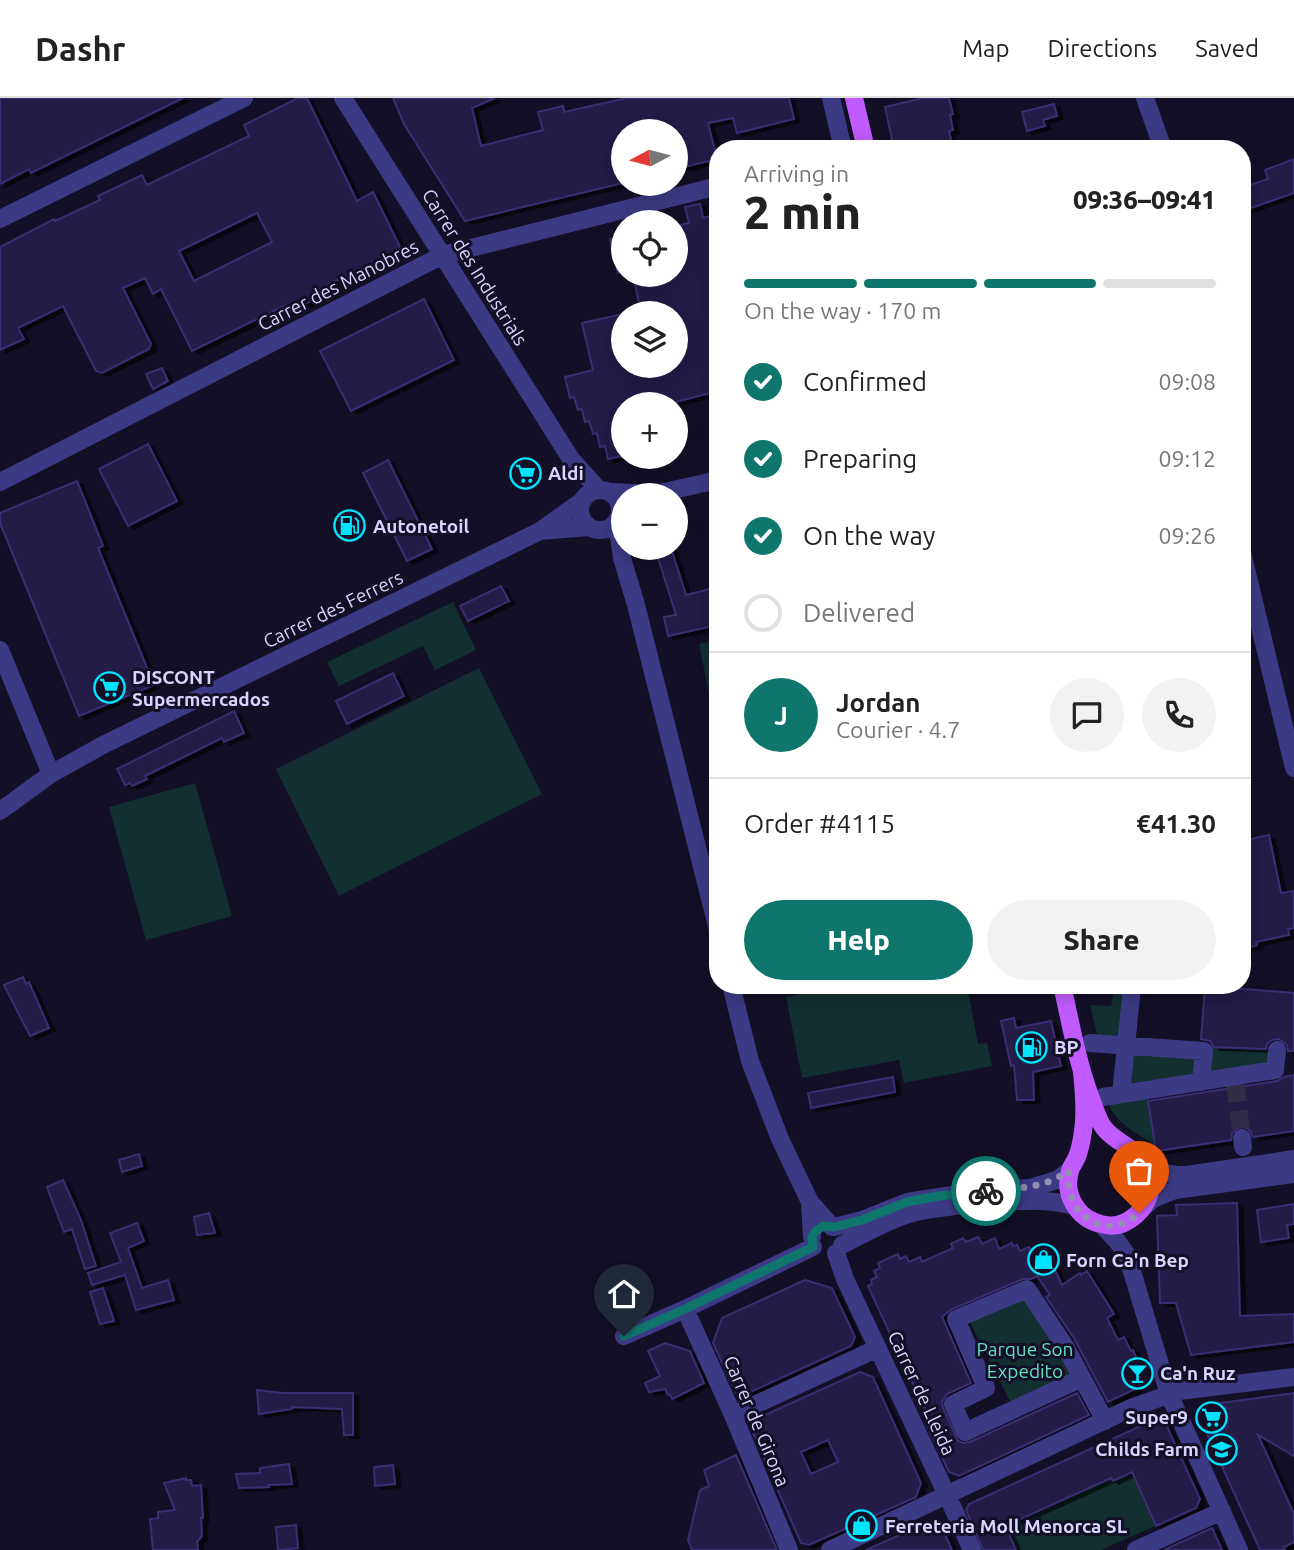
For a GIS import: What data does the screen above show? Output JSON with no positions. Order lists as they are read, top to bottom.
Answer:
{
  "streets": {
    "street": [
      "Carrer des Industrials",
      "Carrer des Manobres",
      "Carrer des Ferrers",
      "Carrer de Lleida",
      "Carrer de Girona"
    ]
  },
  "crossings": [
    ["Carrer des Industrials", "Carrer des Manobres"],
    ["Carrer des Industrials", "Carrer des Ferrers"]
  ],
  "parks": ["Parque Son Expedito"],
  "places": {
    "supermarket": ["Aldi", "DISCONT Supermercados", "Super9"],
    "fuel station": ["Autonetoil", "BP"],
    "shop": ["Forn Ca'n Bep", "Ferreteria Moll Menorca SL"],
    "bar": ["Ca'n Ruz"],
    "school or university": ["Childs Farm"]
  },
  "north": "left",
  "page": {
    "header": "Dashr",
    "nav": ["Map", "Directions", "Saved"],
    "map_buttons": ["+", "−"],
    "heading": ["2 min", "Arriving in", "09:36–09:41"],
    "panel": [
      "Jordan",
      "Courier · 4.7",
      "Order #4115",
      "€41.30"
    ],
    "bar": "On the way · 170 m",
    "list": [
      ["Confirmed", "09:08"],
      ["Preparing", "09:12"],
      ["On the way", "09:26"],
      "Delivered"
    ],
    "round": "J",
    "buttons": ["Help", "Share"]
  }
}
